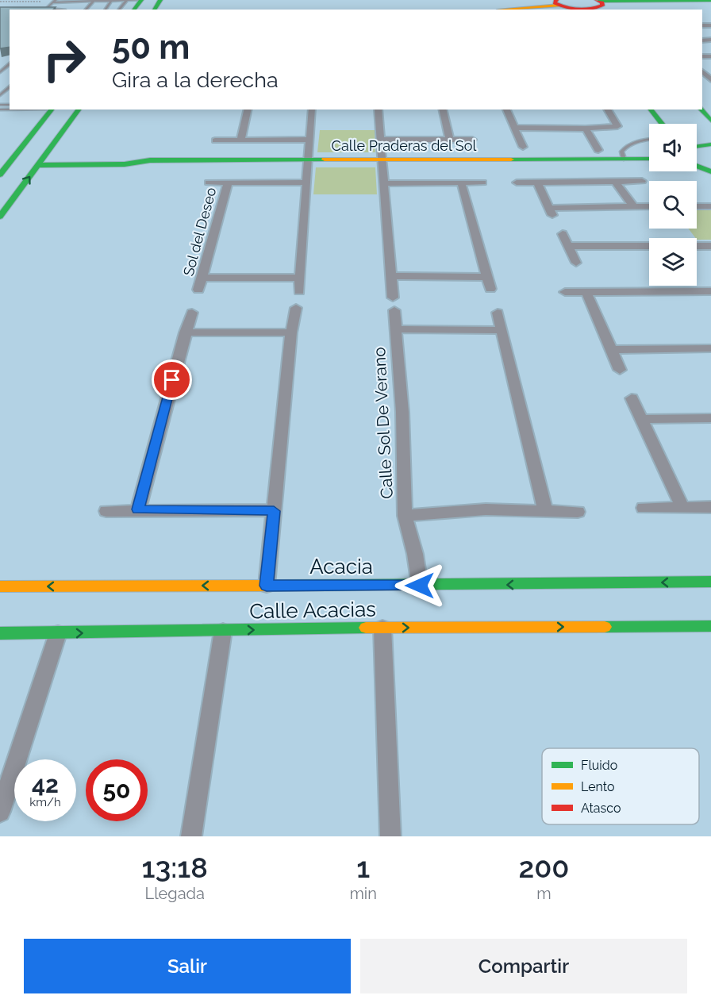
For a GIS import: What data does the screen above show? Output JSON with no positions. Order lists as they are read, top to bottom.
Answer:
{
  "streets": {
    "street": [
      "Calle Praderas del Sol",
      "Sol del Deseo",
      "Calle Sol De Verano",
      "Acacia",
      "Calle Acacias"
    ]
  },
  "crossings": [
    ["Calle Praderas del Sol", "Calle Sol De Verano"],
    ["Calle Sol De Verano", "Acacia"]
  ],
  "one_way": ["Calle Acacias"],
  "legend": ["Fluido", "Lento", "Atasco"],
  "page": {
    "turn": ["50 m", "Gira a la derecha"],
    "speed": "42 km/h",
    "limit": "50",
    "eta": [
      "13:18",
      "Llegada",
      "1",
      "min",
      "200",
      "m"
    ],
    "buttons": ["Salir", "Compartir"]
  }
}
